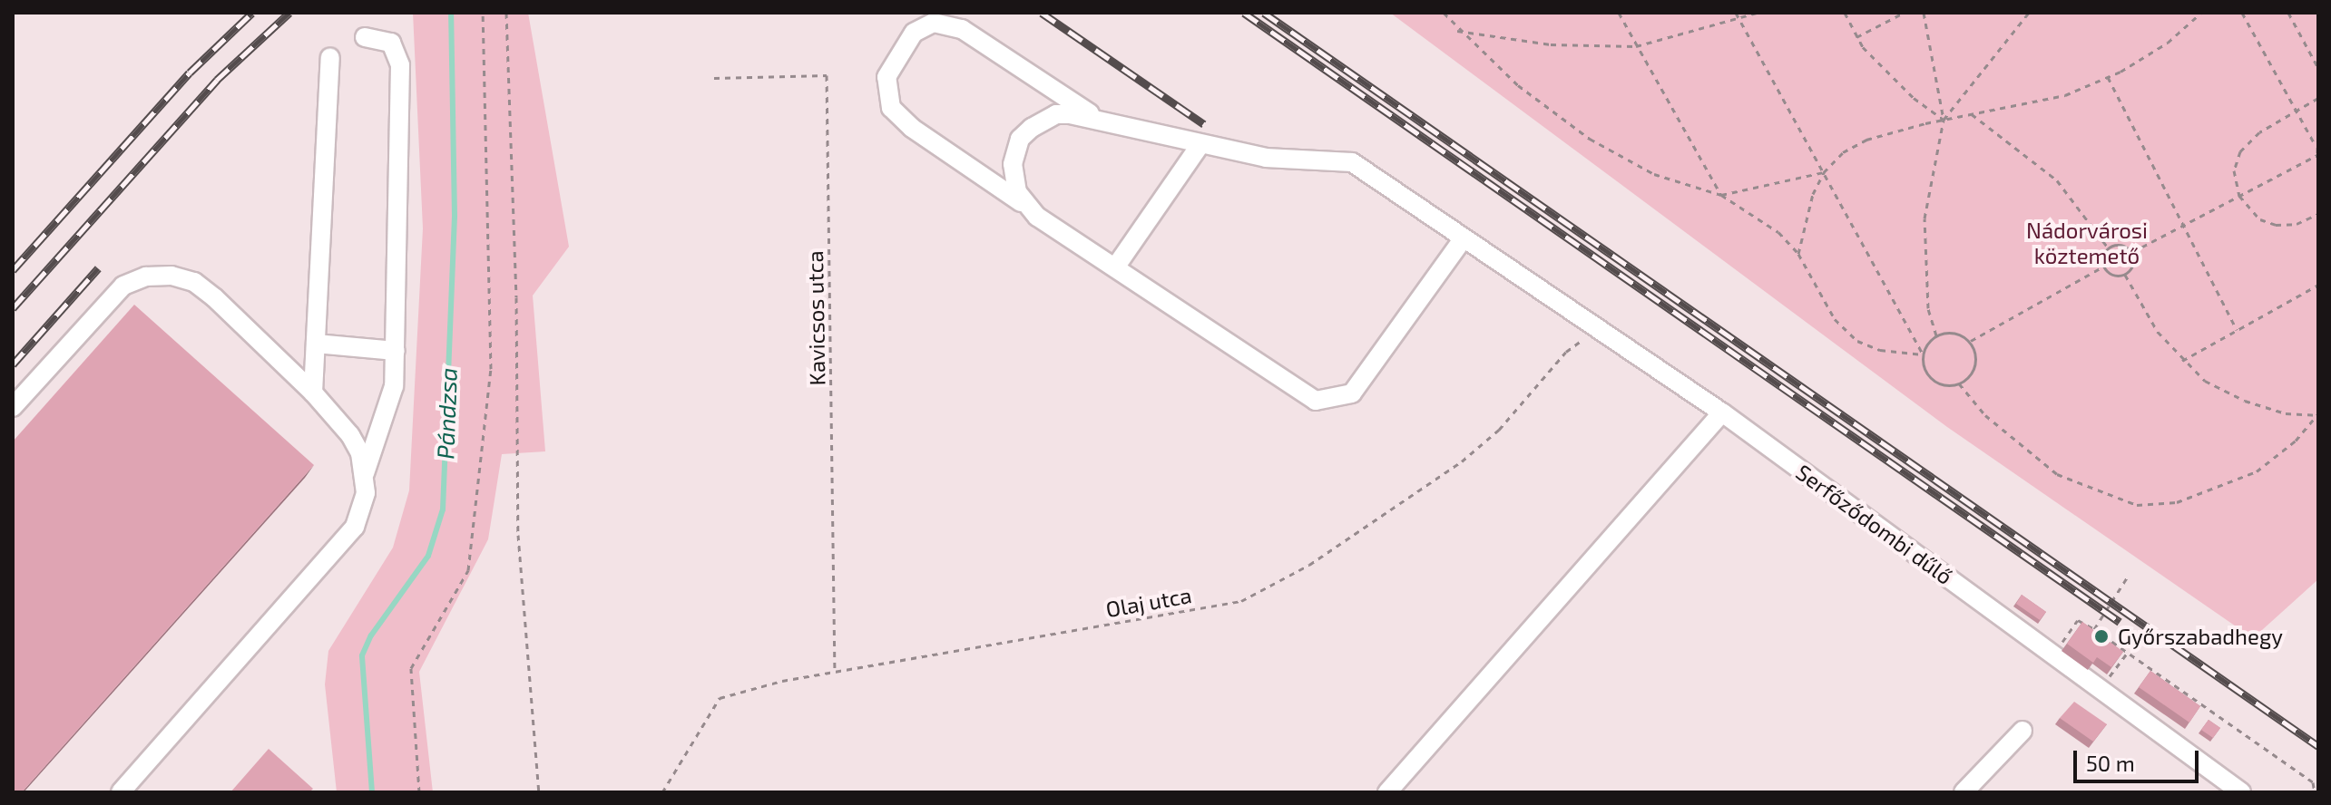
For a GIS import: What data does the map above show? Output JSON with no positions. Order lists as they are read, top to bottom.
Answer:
{
  "streets": {
    "street": ["Serfőződombi dűlő"],
    "path": ["Kavicsos utca", "Olaj utca"]
  },
  "crossings": [
    ["Kavicsos utca", "Olaj utca"],
    ["Serfőződombi dűlő", "Olaj utca"]
  ],
  "water": ["Pándzsa"],
  "parks": ["Nádorvárosi köztemető"],
  "places": ["Győrszabadhegy"],
  "scale_bar": "50 m"
}
